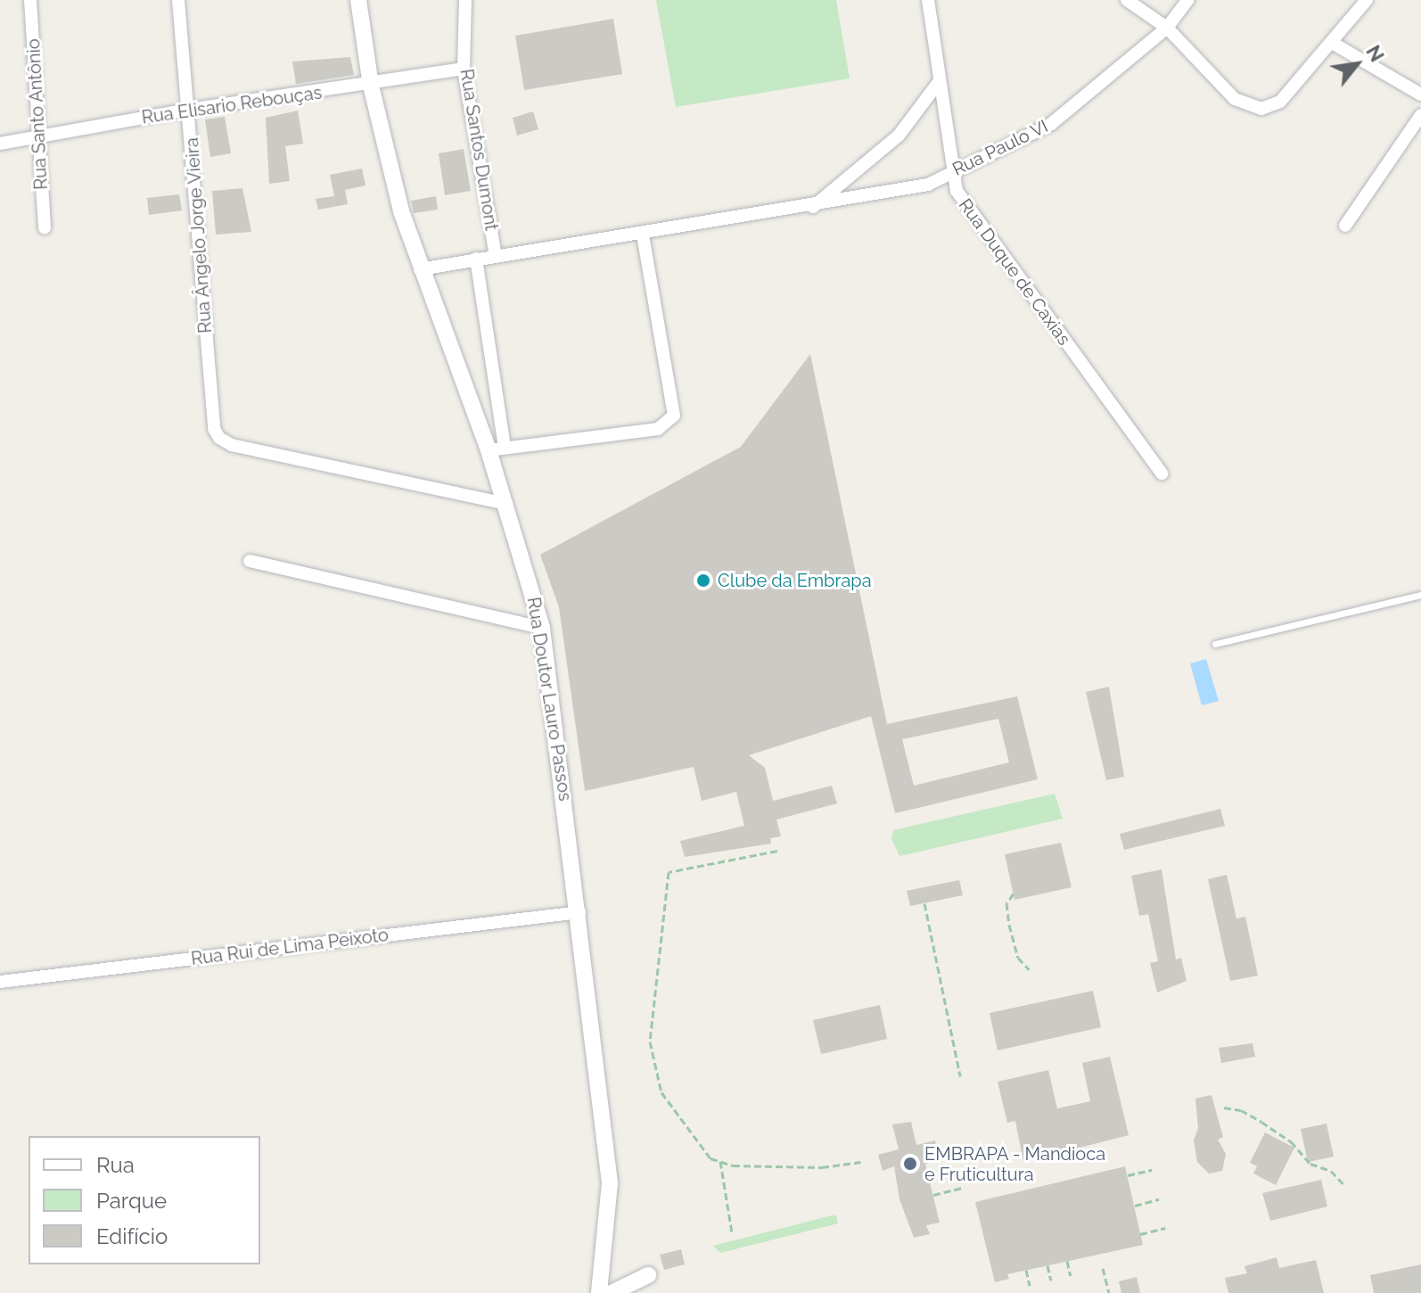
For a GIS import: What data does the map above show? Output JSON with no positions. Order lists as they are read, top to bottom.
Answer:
{
  "streets": {
    "main road": ["Rua Doutor Lauro Passos"],
    "street": [
      "Rua Elisario Rebouças",
      "Rua Santo Antônio",
      "Rua Paulo VI",
      "Rua Santos Dumont",
      "Rua Ângelo Jorge Vieira",
      "Rua Duque de Caxias",
      "Rua Rui de Lima Peixoto"
    ]
  },
  "crossings": [
    ["Rua Elisario Rebouças", "Rua Santo Antônio"],
    ["Rua Elisario Rebouças", "Rua Santos Dumont"],
    ["Rua Elisario Rebouças", "Rua Ângelo Jorge Vieira"],
    ["Rua Elisario Rebouças", "Rua Doutor Lauro Passos"],
    ["Rua Paulo VI", "Rua Santos Dumont"],
    ["Rua Paulo VI", "Rua Duque de Caxias"],
    ["Rua Paulo VI", "Rua Doutor Lauro Passos"],
    ["Rua Ângelo Jorge Vieira", "Rua Doutor Lauro Passos"],
    ["Rua Doutor Lauro Passos", "Rua Rui de Lima Peixoto"]
  ],
  "places": ["Clube da Embrapa", "EMBRAPA - Mandioca e Fruticultura"],
  "legend": ["Rua", "Parque", "Edifício"],
  "north": "top right"
}
